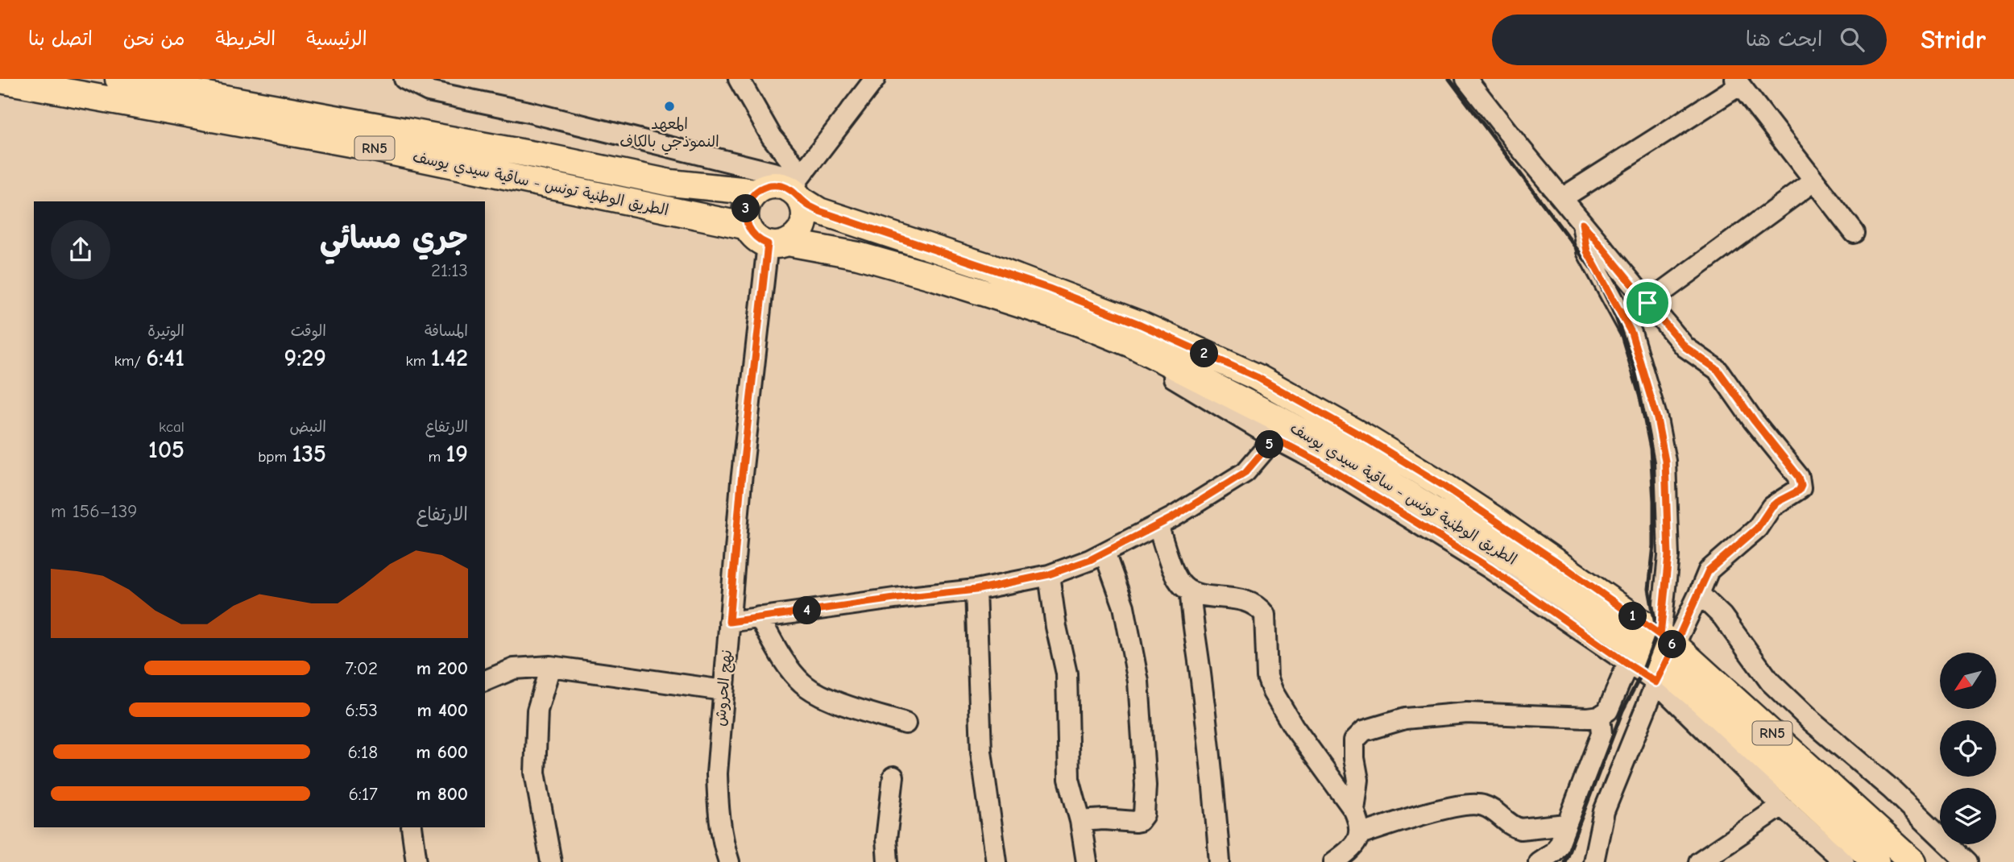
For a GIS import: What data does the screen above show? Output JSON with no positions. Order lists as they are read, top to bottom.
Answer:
{
  "streets": {
    "main road": ["RN5", "الطريق الوطنية تونس - ساقية سيدي يوسف"],
    "street": ["نهج الحروش"]
  },
  "crossings": [
    ["RN5", "الطريق الوطنية تونس - ساقية سيدي يوسف"],
    ["RN5", "نهج الحروش"],
    ["الطريق الوطنية تونس - ساقية سيدي يوسف", "نهج الحروش"]
  ],
  "places": ["المعهد النموذجي بالكاف"],
  "north": "bottom left",
  "page": {
    "header": "Stridr",
    "search": "ابحث هنا",
    "nav": [
      "الرئيسية",
      "الخريطة",
      "من نحن",
      "اتصل بنا"
    ],
    "pins": [
      "3",
      "2",
      "5",
      "4",
      "1",
      "6"
    ],
    "heading": ["جري مسائي", "21:13"],
    "stats": [
      ["المسافة", "1.42 km"],
      ["الوقت", "9:29"],
      ["الوتيرة", "6:41 /km"],
      ["الارتفاع", "19 m"],
      ["النبض", "135 bpm"],
      ["kcal", "105"]
    ],
    "chart": ["الارتفاع", "139–156 m"],
    "list": [
      {
        "name": "200 m",
        "note": "7:02"
      },
      {
        "name": "400 m",
        "note": "6:53"
      },
      {
        "name": "600 m",
        "note": "6:18"
      },
      {
        "name": "800 m",
        "note": "6:17"
      }
    ]
  }
}
